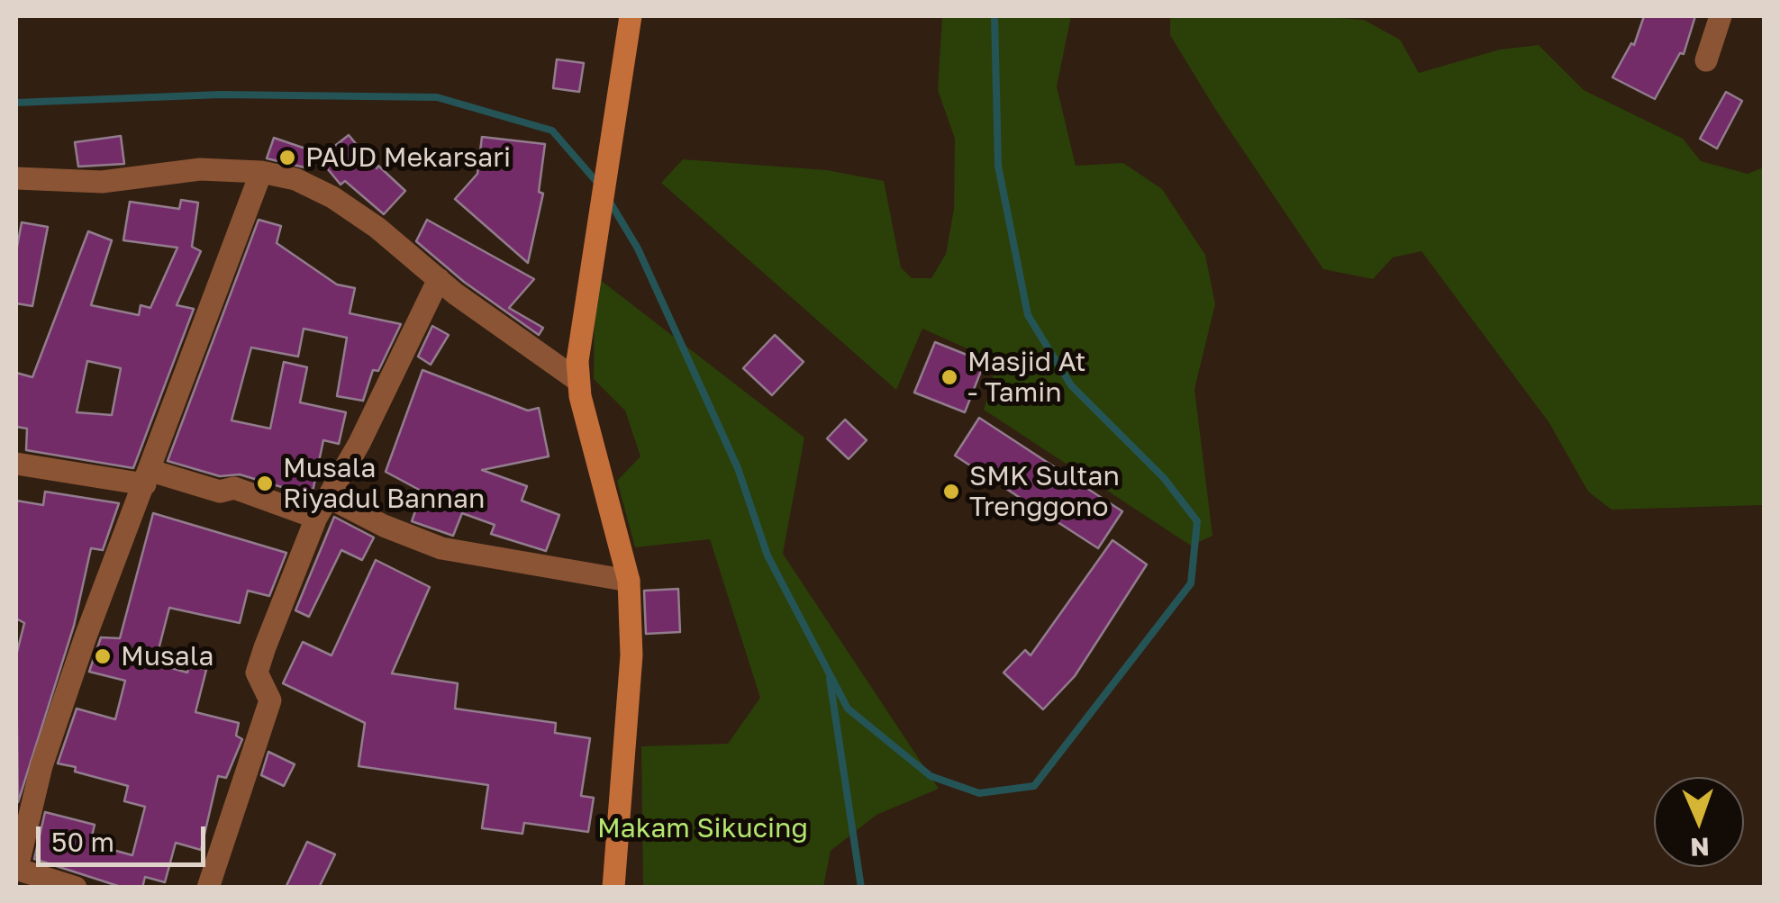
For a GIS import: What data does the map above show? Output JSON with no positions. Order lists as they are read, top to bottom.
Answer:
{
  "parks": ["Makam Sikucing"],
  "places": [
    "PAUD Mekarsari",
    "Masjid At - Tamin",
    "Musala Riyadul Bannan",
    "SMK Sultan Trenggono",
    "Musala"
  ],
  "scale_bar": "50 m",
  "north": "bottom"
}
